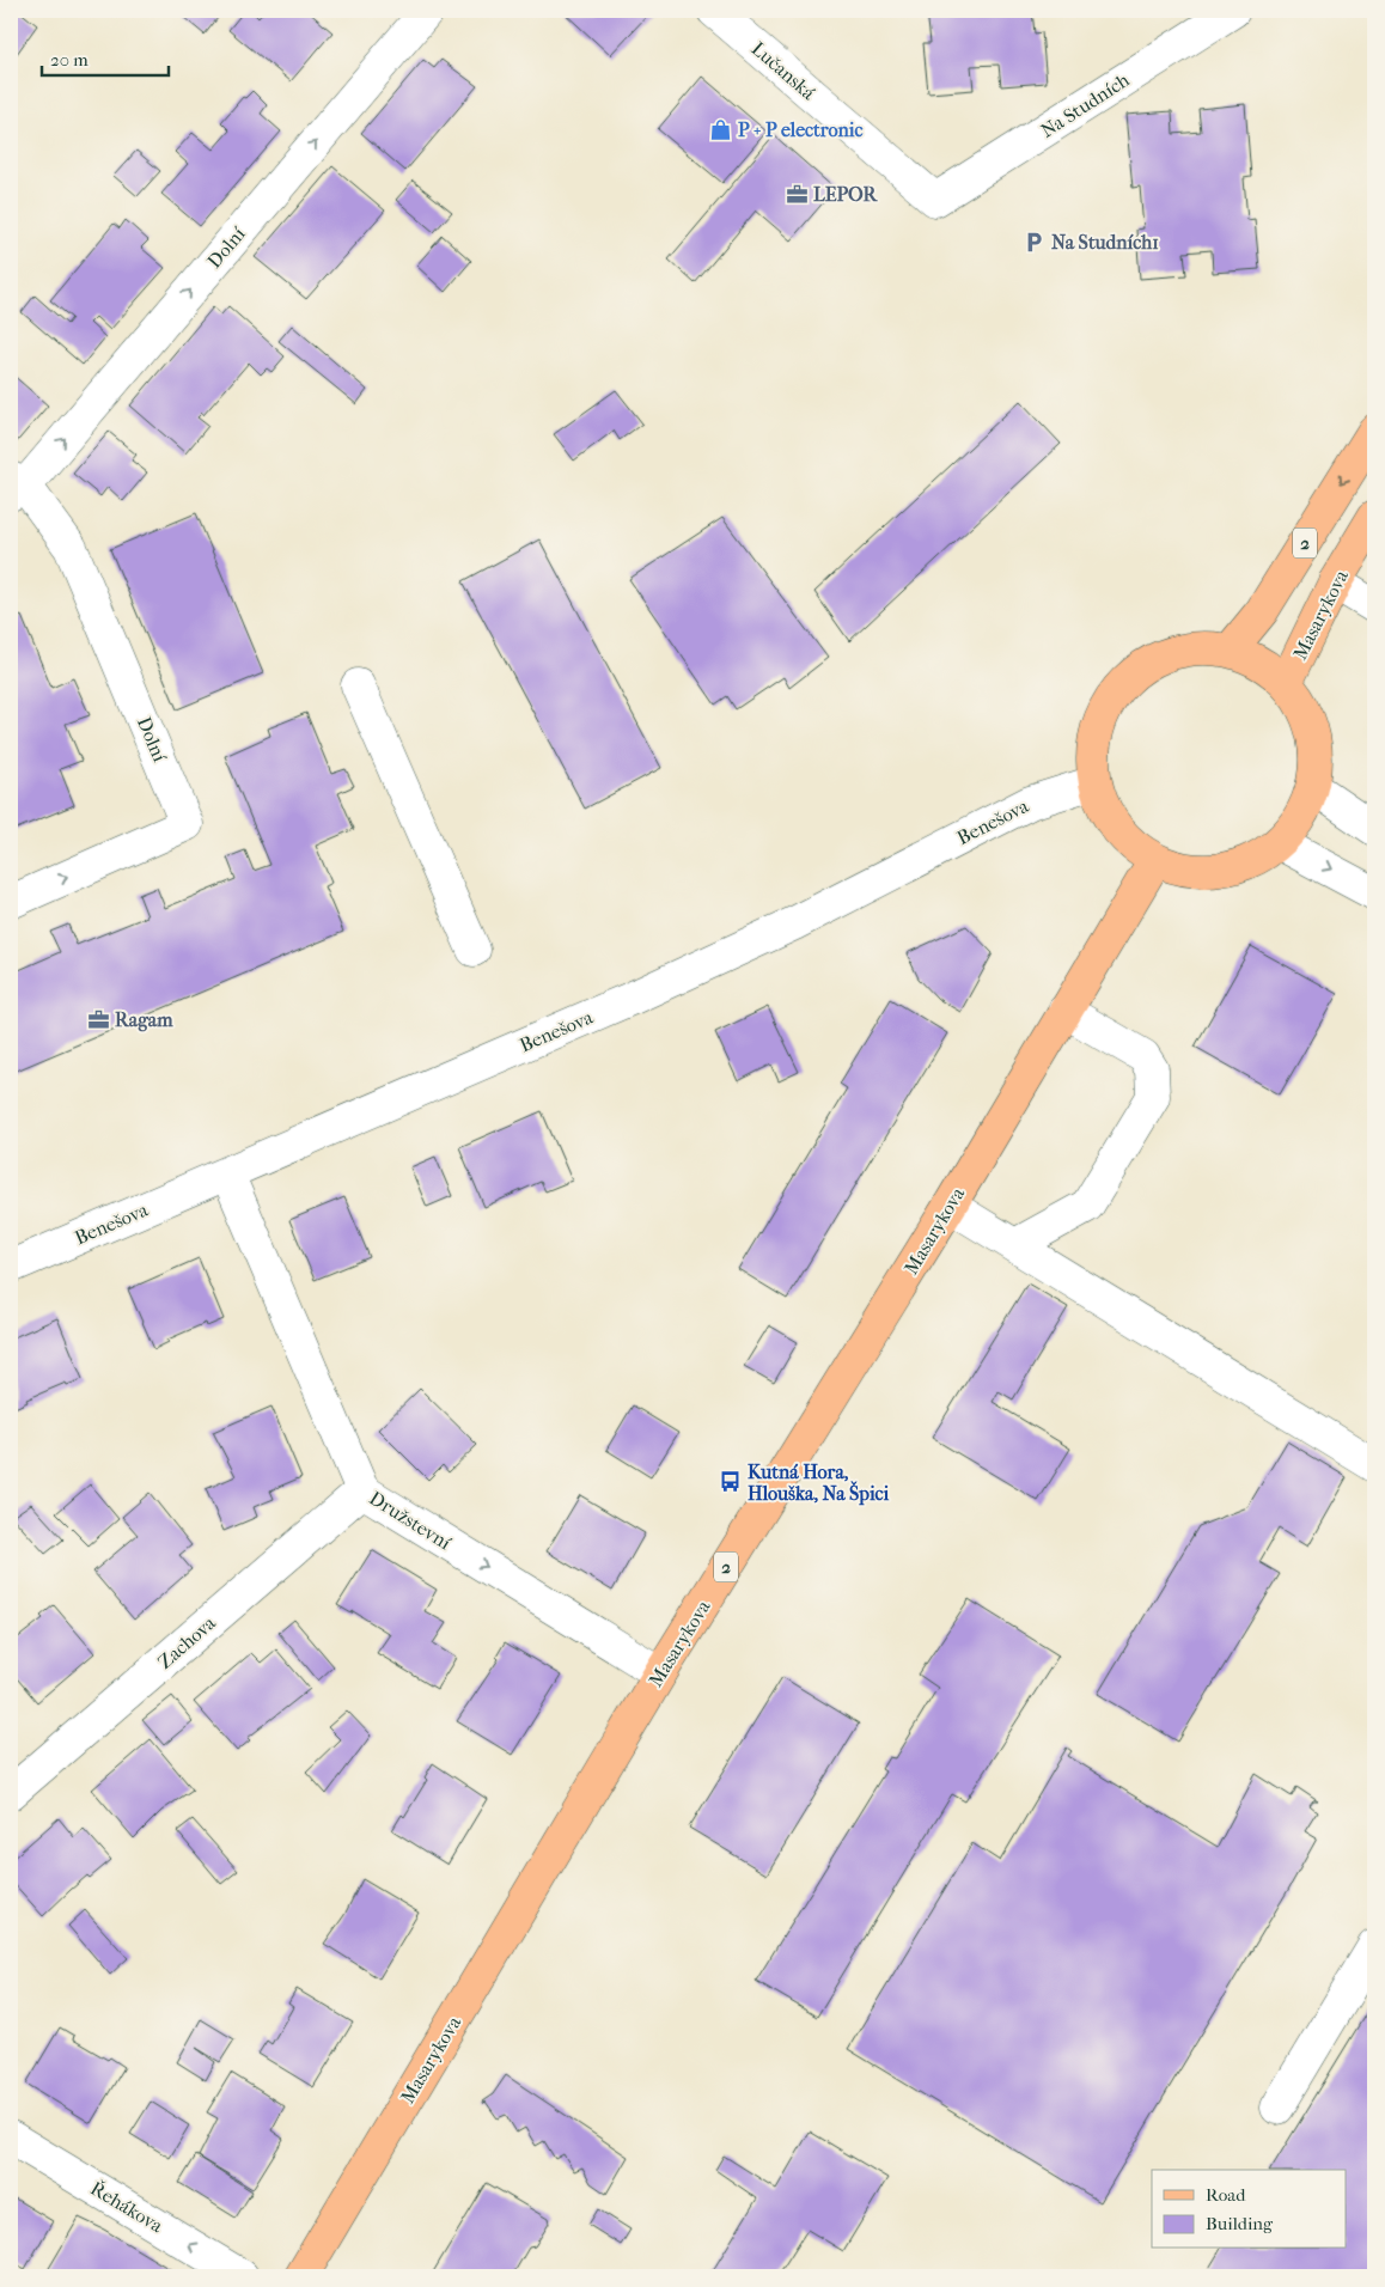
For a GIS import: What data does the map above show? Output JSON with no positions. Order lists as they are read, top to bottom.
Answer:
{
  "streets": {
    "main road": ["2", "Masarykova"],
    "street": [
      "Lučanská",
      "Na Studních",
      "Dolní",
      "Benešova",
      "Družstevní",
      "Zachova",
      "Řehákova"
    ]
  },
  "crossings": [
    ["Lučanská", "Na Studních"],
    ["Masarykova", "Družstevní"],
    ["Benešova", "Družstevní"],
    ["Družstevní", "Zachova"]
  ],
  "one_way": ["Dolní", "Družstevní", "Řehákova"],
  "places": {
    "shop": ["P + P electronic"],
    "office": ["LEPOR", "Ragam"],
    "parking": ["Na Studních1"],
    "bus stop": ["Kutná Hora, Hlouška, Na Špici"]
  },
  "legend": ["Road", "Building"],
  "scale_bar": "20 m"
}
